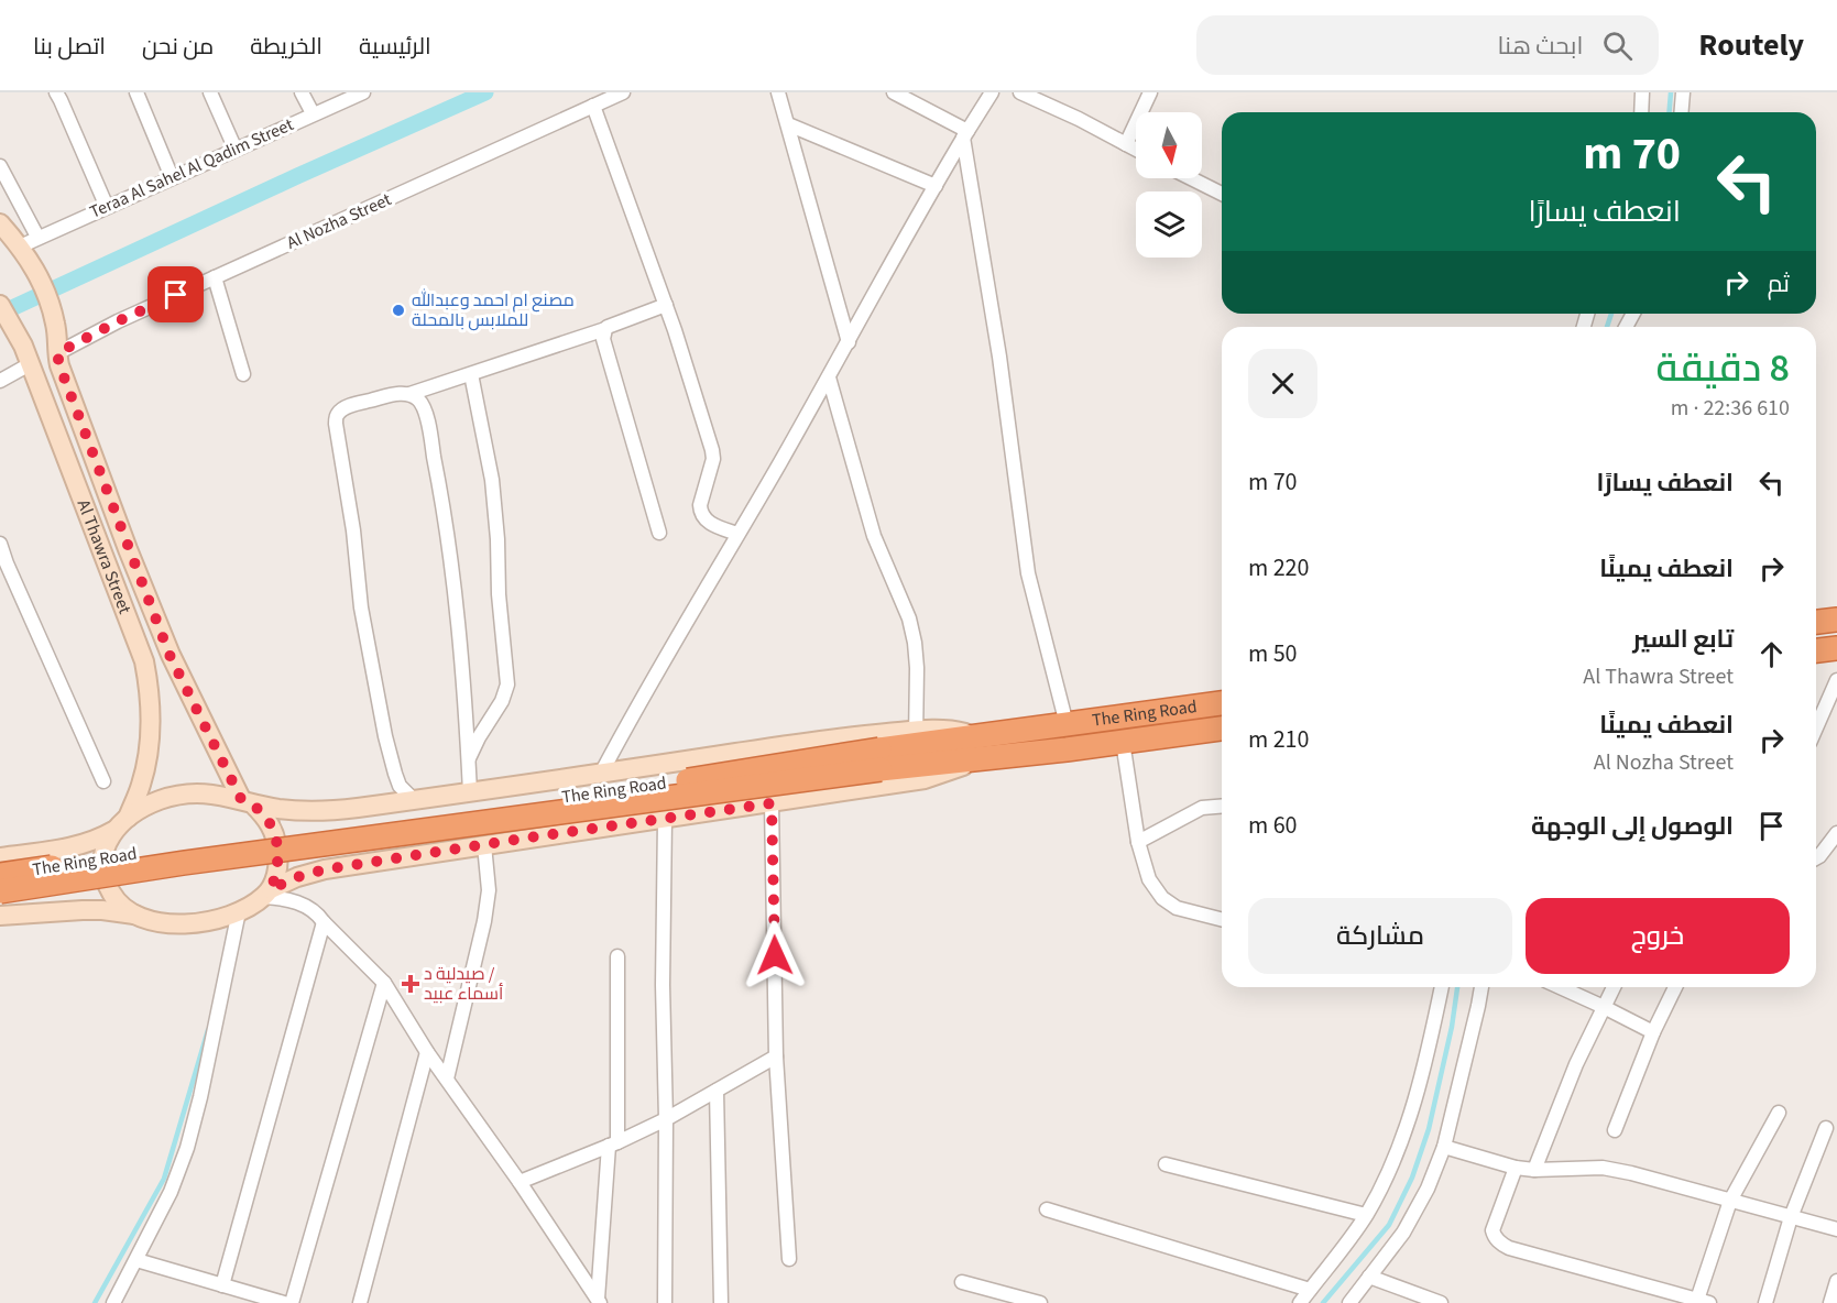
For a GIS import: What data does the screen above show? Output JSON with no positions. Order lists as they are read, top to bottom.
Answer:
{
  "streets": {
    "highway": ["The Ring Road"],
    "street": ["Teraa Al Sahel Al Qadim Street", "Al Nozha Street", "Al Thawra Street"]
  },
  "crossings": [
    ["Teraa Al Sahel Al Qadim Street", "Al Thawra Street"],
    ["Al Nozha Street", "Al Thawra Street"]
  ],
  "places": {
    "other": ["مصنع ام احمد وعبدالله للملابس بالمحلة"],
    "health": ["صيدلية د / أسماء عبيد"]
  },
  "north": "bottom",
  "page": {
    "header": "Routely",
    "search": "ابحث هنا",
    "nav": [
      "الرئيسية",
      "الخريطة",
      "من نحن",
      "اتصل بنا"
    ],
    "turn": ["70 m", "انعطف يسارًا"],
    "then": "ثم",
    "heading": ["8 دقيقة", "610 m · 22:36"],
    "list": [
      {
        "name": "انعطف يسارًا",
        "value": "70 m"
      },
      {
        "name": "انعطف يمينًا",
        "value": "220 m"
      },
      {
        "name": "تابع السير",
        "note": "Al Thawra Street",
        "value": "50 m"
      },
      {
        "name": "انعطف يمينًا",
        "note": "Al Nozha Street",
        "value": "210 m"
      },
      {
        "name": "الوصول إلى الوجهة",
        "value": "60 m"
      }
    ],
    "buttons": ["خروج", "مشاركة"]
  }
}
